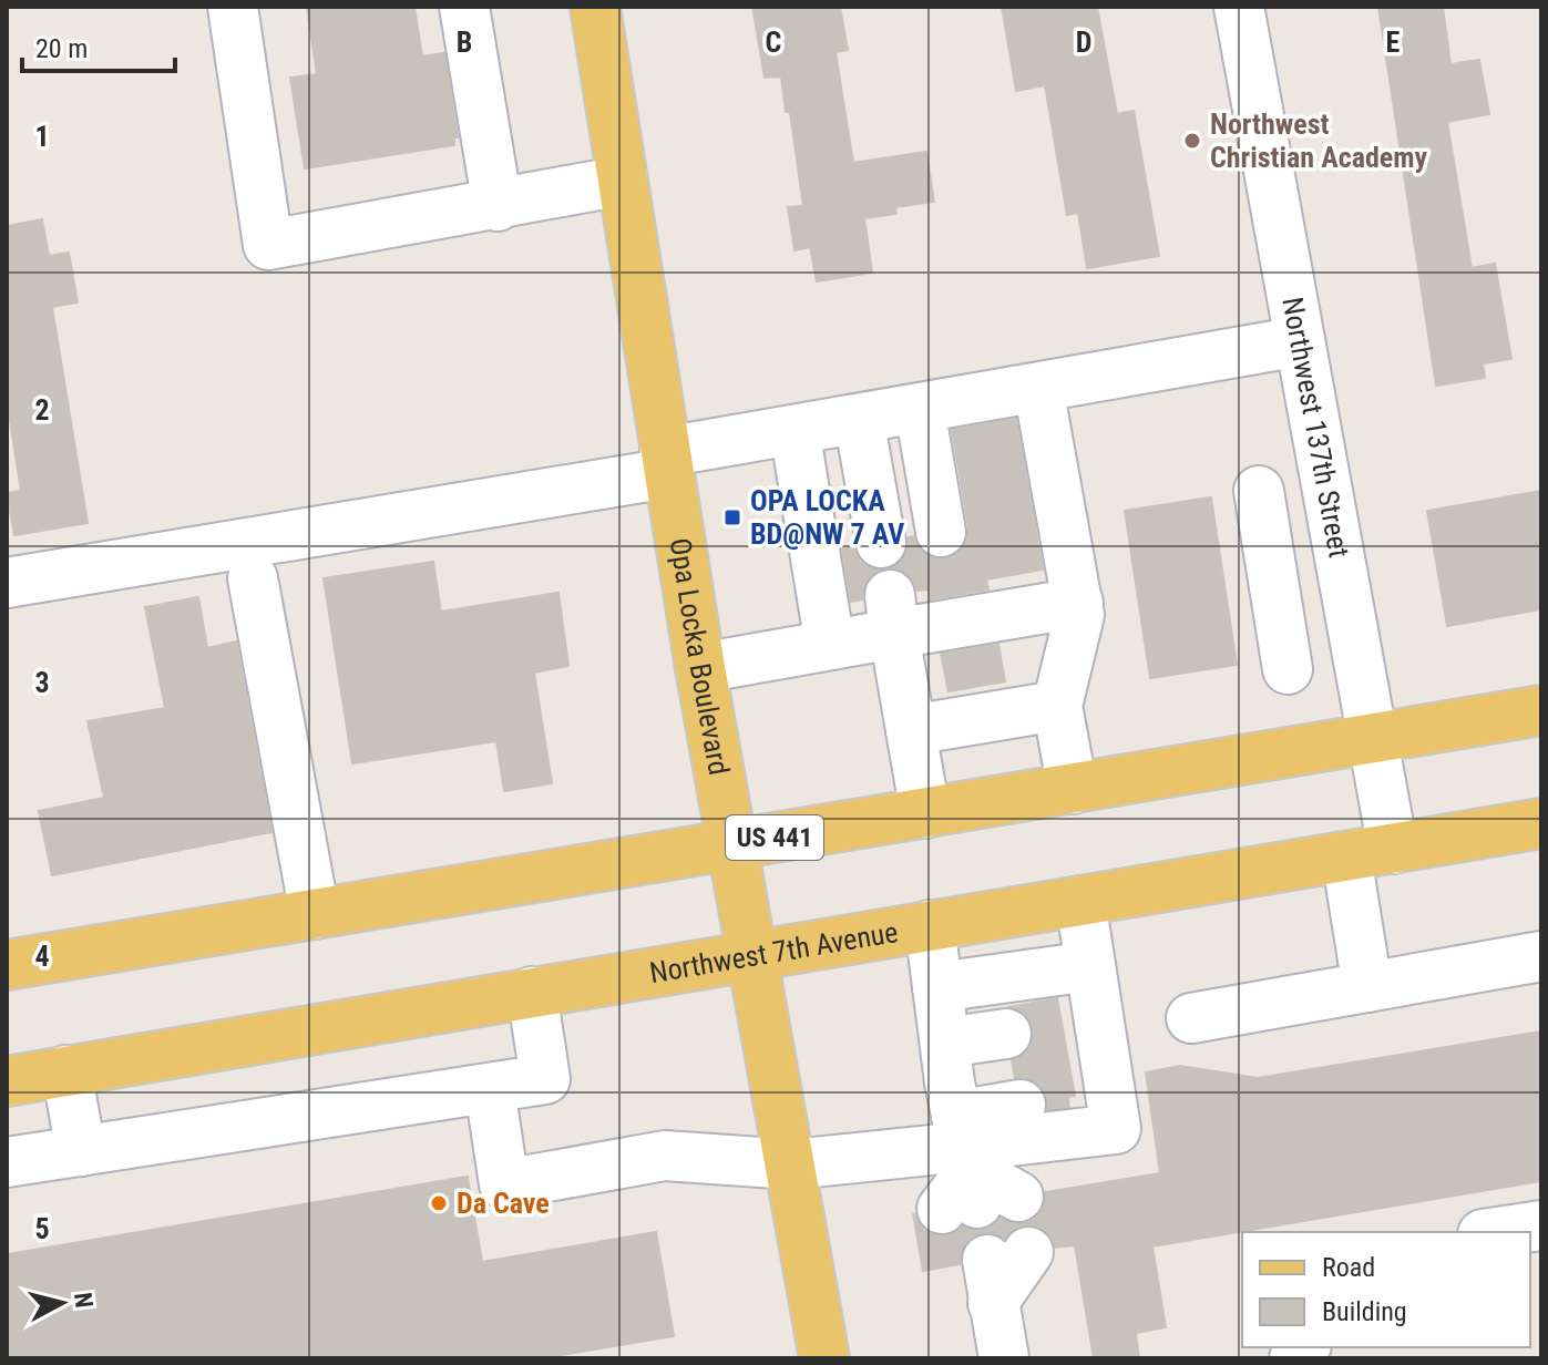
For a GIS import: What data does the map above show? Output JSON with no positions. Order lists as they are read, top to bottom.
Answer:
{
  "streets": {
    "main road": ["Opa Locka Boulevard", "US 441", "Northwest 7th Avenue"],
    "street": ["Northwest 137th Street"]
  },
  "crossings": [
    ["Northwest 137th Street", "US 441"],
    ["Northwest 137th Street", "Northwest 7th Avenue"],
    ["Opa Locka Boulevard", "US 441"],
    ["Opa Locka Boulevard", "Northwest 7th Avenue"]
  ],
  "places": {
    "other": ["Northwest Christian Academy", "Da Cave"],
    "transit": ["OPA LOCKA BD@NW 7 AV"]
  },
  "legend": ["Road", "Building"],
  "scale_bar": "20 m",
  "north": "right",
  "grid": {
    "columns": [
      "B",
      "C",
      "D",
      "E"
    ],
    "rows": [
      "1",
      "2",
      "3",
      "4",
      "5"
    ]
  }
}
